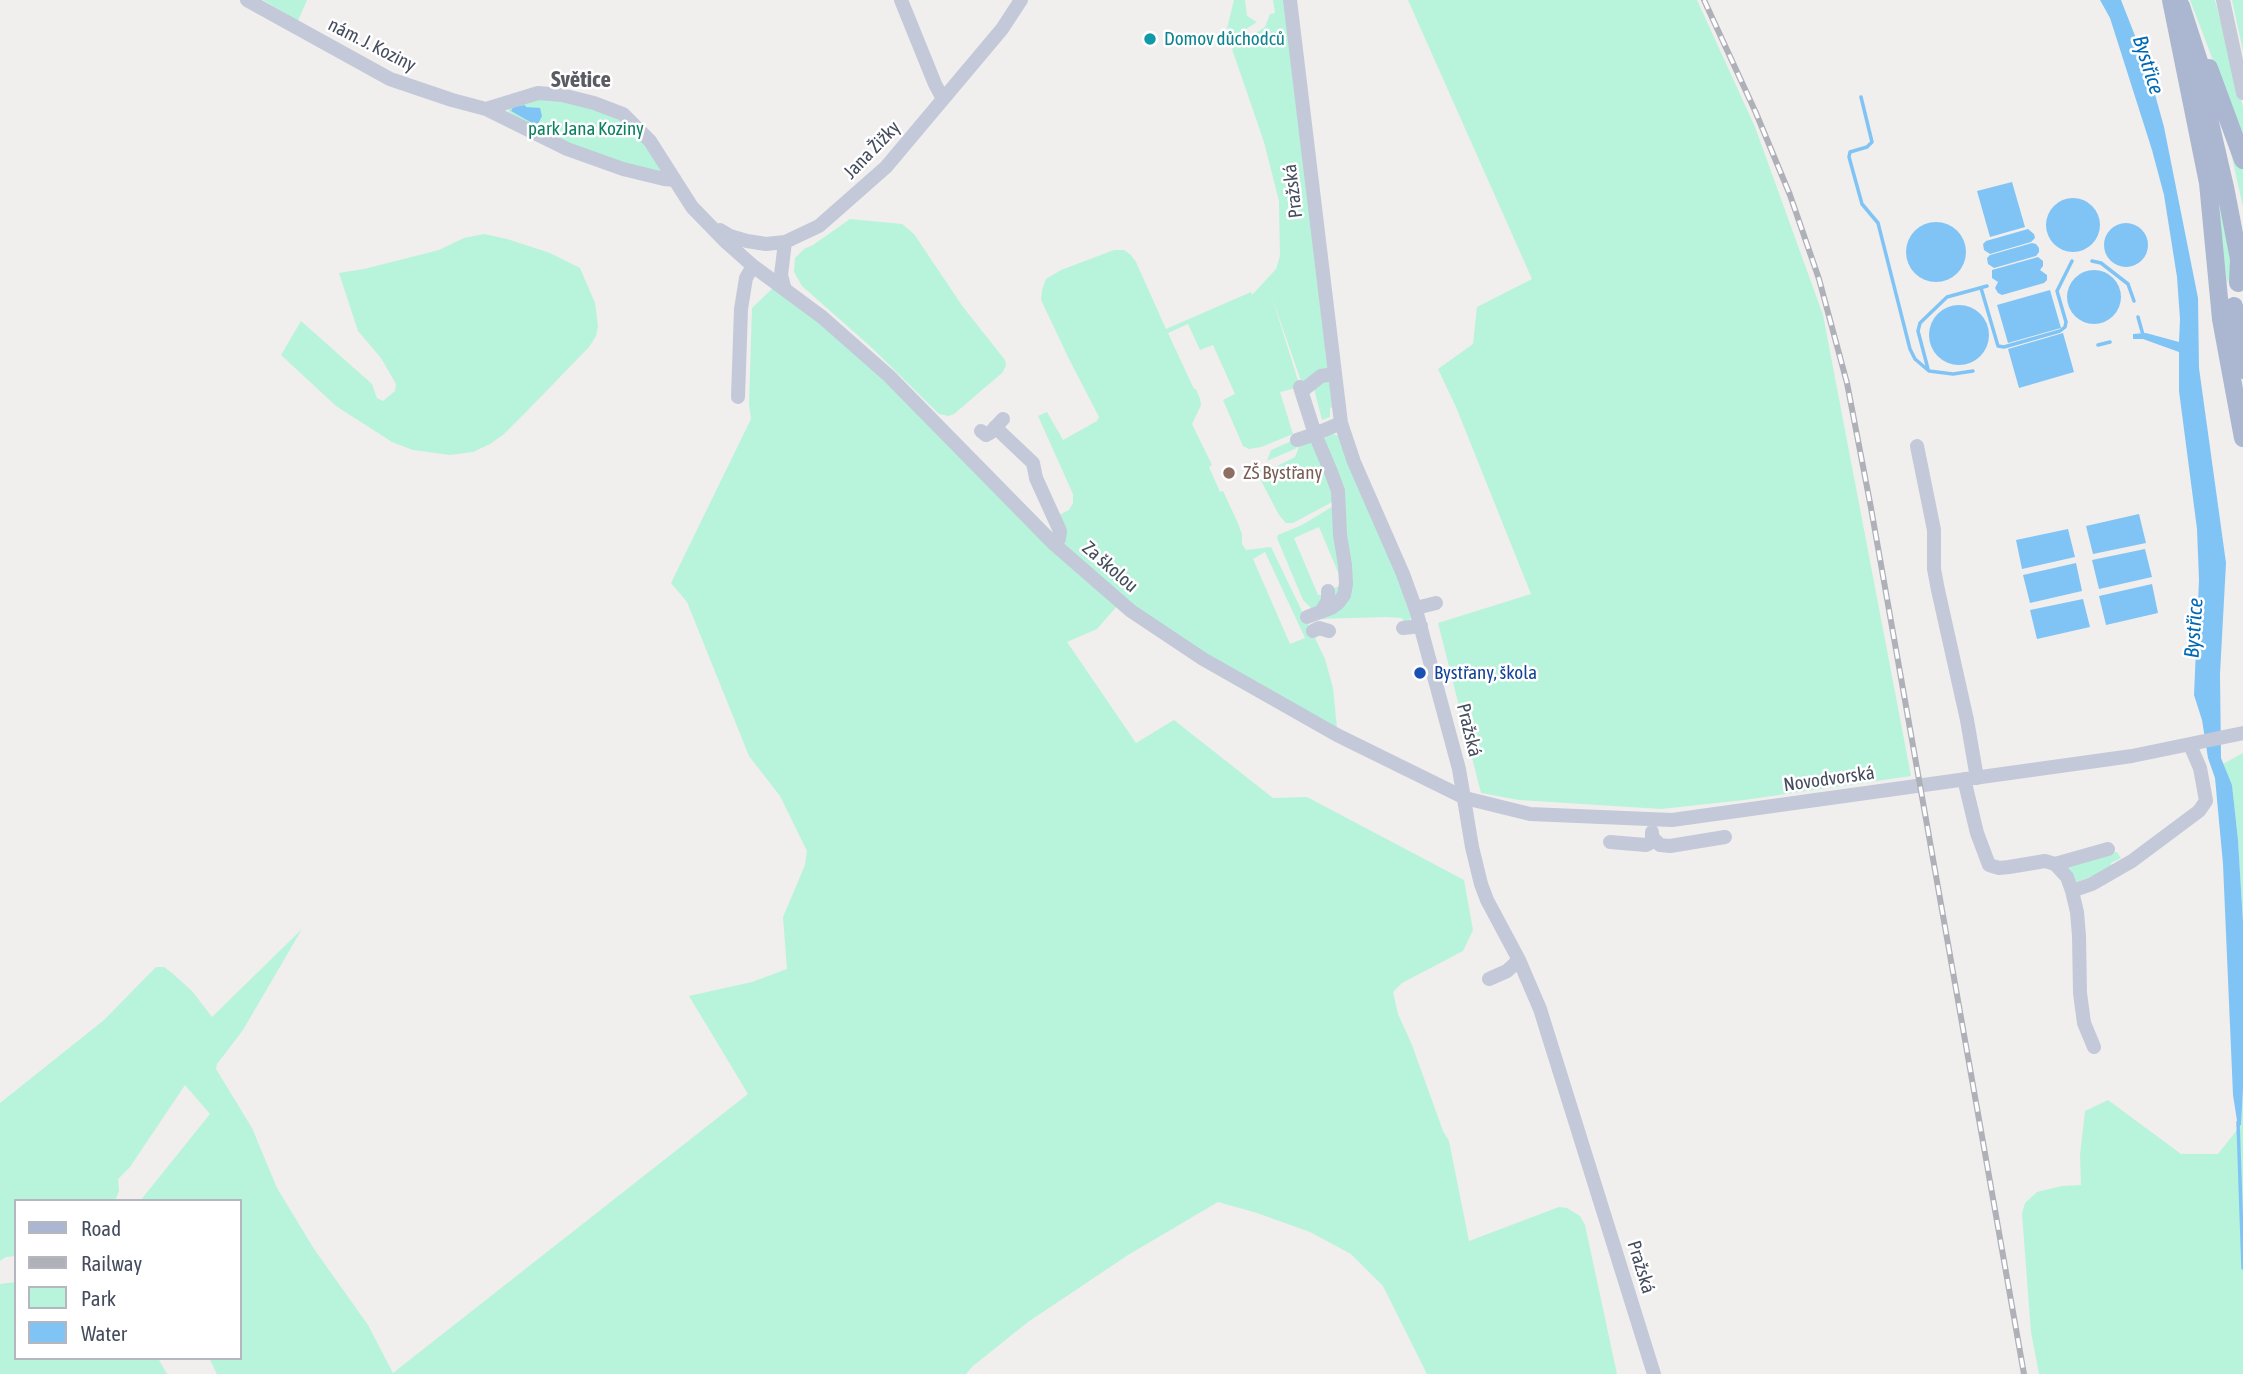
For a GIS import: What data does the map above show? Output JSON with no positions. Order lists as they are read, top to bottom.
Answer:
{
  "streets": {
    "street": [
      "nám. J. Koziny",
      "Jana Žižky",
      "Pražská",
      "Za školou",
      "Novodvorská"
    ]
  },
  "crossings": [
    ["Jana Žižky", "Za školou"],
    ["Pražská", "Za školou"],
    ["Pražská", "Novodvorská"],
    ["Za školou", "Novodvorská"]
  ],
  "districts": ["Světice"],
  "water": ["Bystřice"],
  "parks": ["park Jana Koziny"],
  "places": ["Domov důchodců", "ZŠ Bystřany", "Bystřany, škola"],
  "legend": [
    "Road",
    "Railway",
    "Park",
    "Water"
  ]
}
